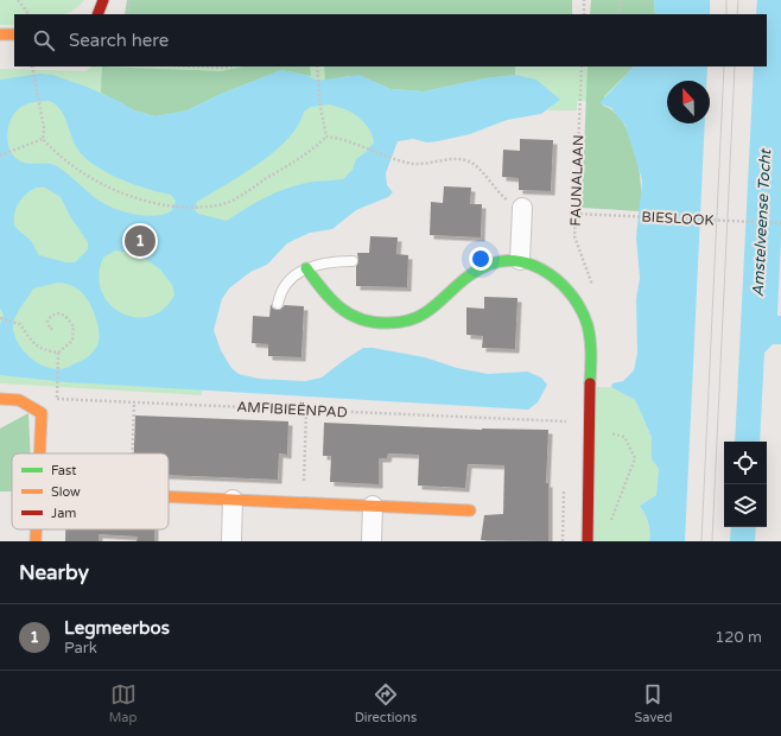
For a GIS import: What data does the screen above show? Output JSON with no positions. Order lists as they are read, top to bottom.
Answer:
{
  "streets": {
    "path": ["FAUNALAAN", "BIESLOOK", "AMFIBIEËNPAD"]
  },
  "crossings": [
    ["FAUNALAAN", "BIESLOOK"]
  ],
  "water": ["Amstelveense Tocht"],
  "legend": ["Fast", "Slow", "Jam"],
  "north": "top",
  "page": {
    "search": "Search here",
    "pins": "1",
    "heading": "Nearby",
    "list": [
      {
        "mark": "1",
        "name": "Legmeerbos",
        "note": "Park",
        "value": "120 m"
      }
    ],
    "nav": ["Map", "Directions", "Saved"]
  }
}
